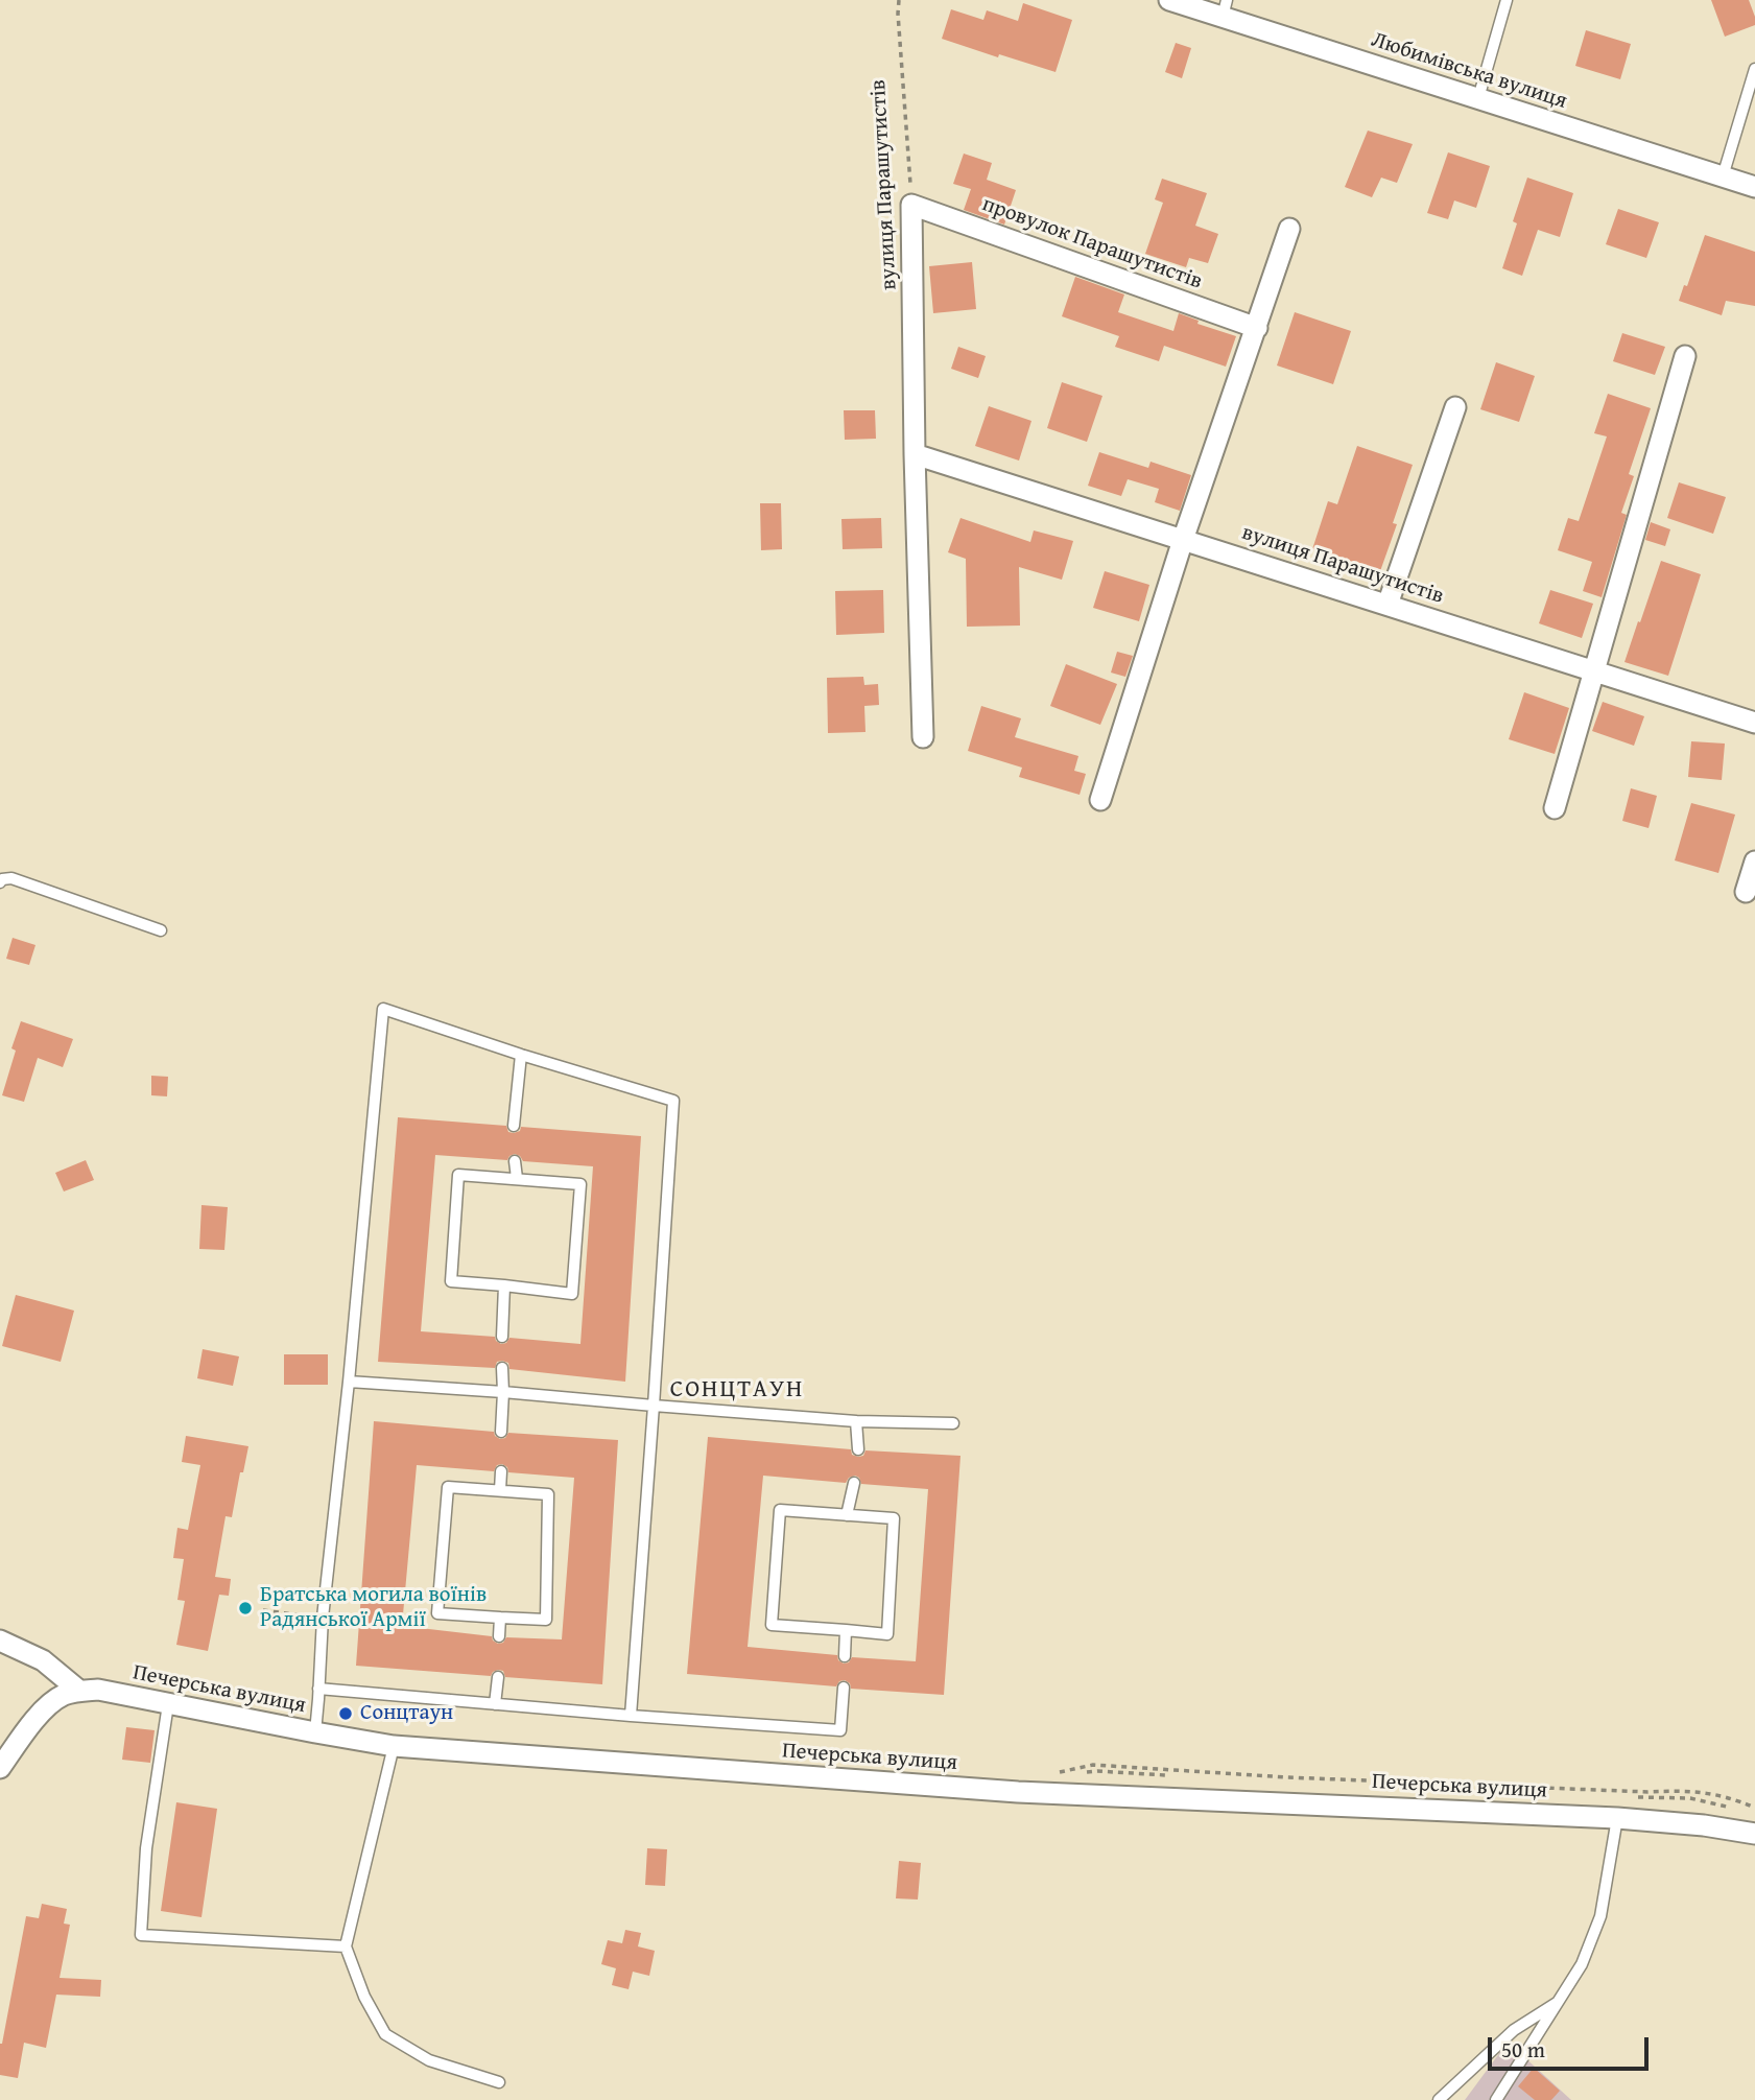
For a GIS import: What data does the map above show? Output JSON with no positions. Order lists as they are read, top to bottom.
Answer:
{
  "streets": {
    "street": [
      "Любимівська вулиця",
      "вулиця Парашутистів",
      "провулок Парашутистів",
      "Печерська вулиця"
    ]
  },
  "crossings": [
    ["вулиця Парашутистів", "провулок Парашутистів"]
  ],
  "districts": ["СОНЦТАУН"],
  "places": ["Братська могила воїнів Радянської Армії", "Сонцтаун"],
  "scale_bar": "50 m"
}
